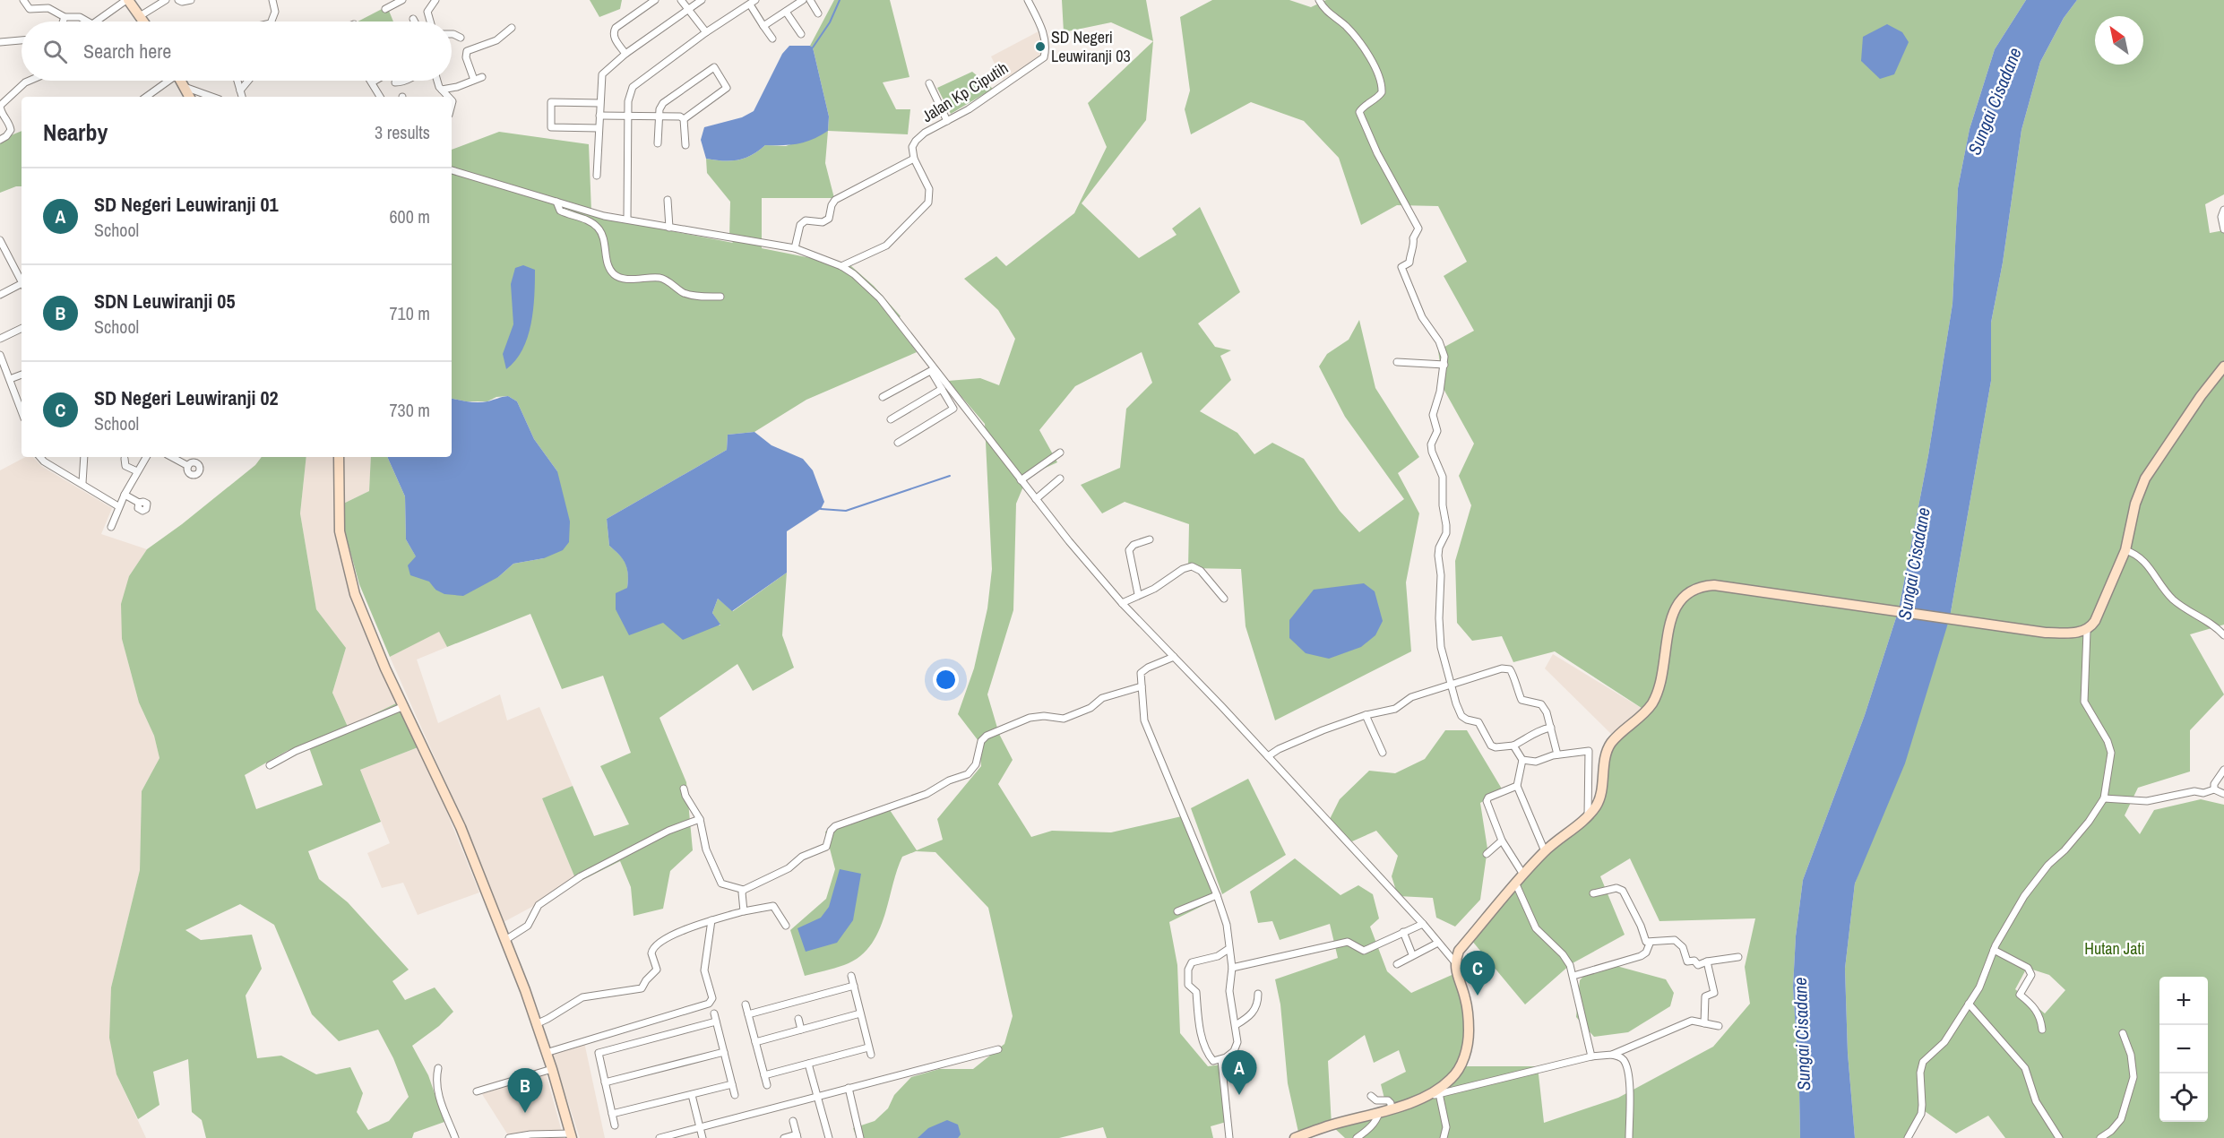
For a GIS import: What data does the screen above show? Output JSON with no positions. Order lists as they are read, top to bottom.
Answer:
{
  "streets": {
    "street": ["Jalan Kp Ciputih"]
  },
  "water": ["Sungai Cisadane"],
  "parks": ["Hutan Jati"],
  "places": ["SD Negeri Leuwiranji 03"],
  "north": "top left",
  "page": {
    "search": "Search here",
    "heading": ["Nearby", "3 results"],
    "list": [
      {
        "mark": "A",
        "name": "SD Negeri Leuwiranji 01",
        "note": "School",
        "value": "600 m"
      },
      {
        "mark": "B",
        "name": "SDN Leuwiranji 05",
        "note": "School",
        "value": "710 m"
      },
      {
        "mark": "C",
        "name": "SD Negeri Leuwiranji 02",
        "note": "School",
        "value": "730 m"
      }
    ],
    "pins": ["C", "A", "B"],
    "map_buttons": ["+", "−"]
  }
}
